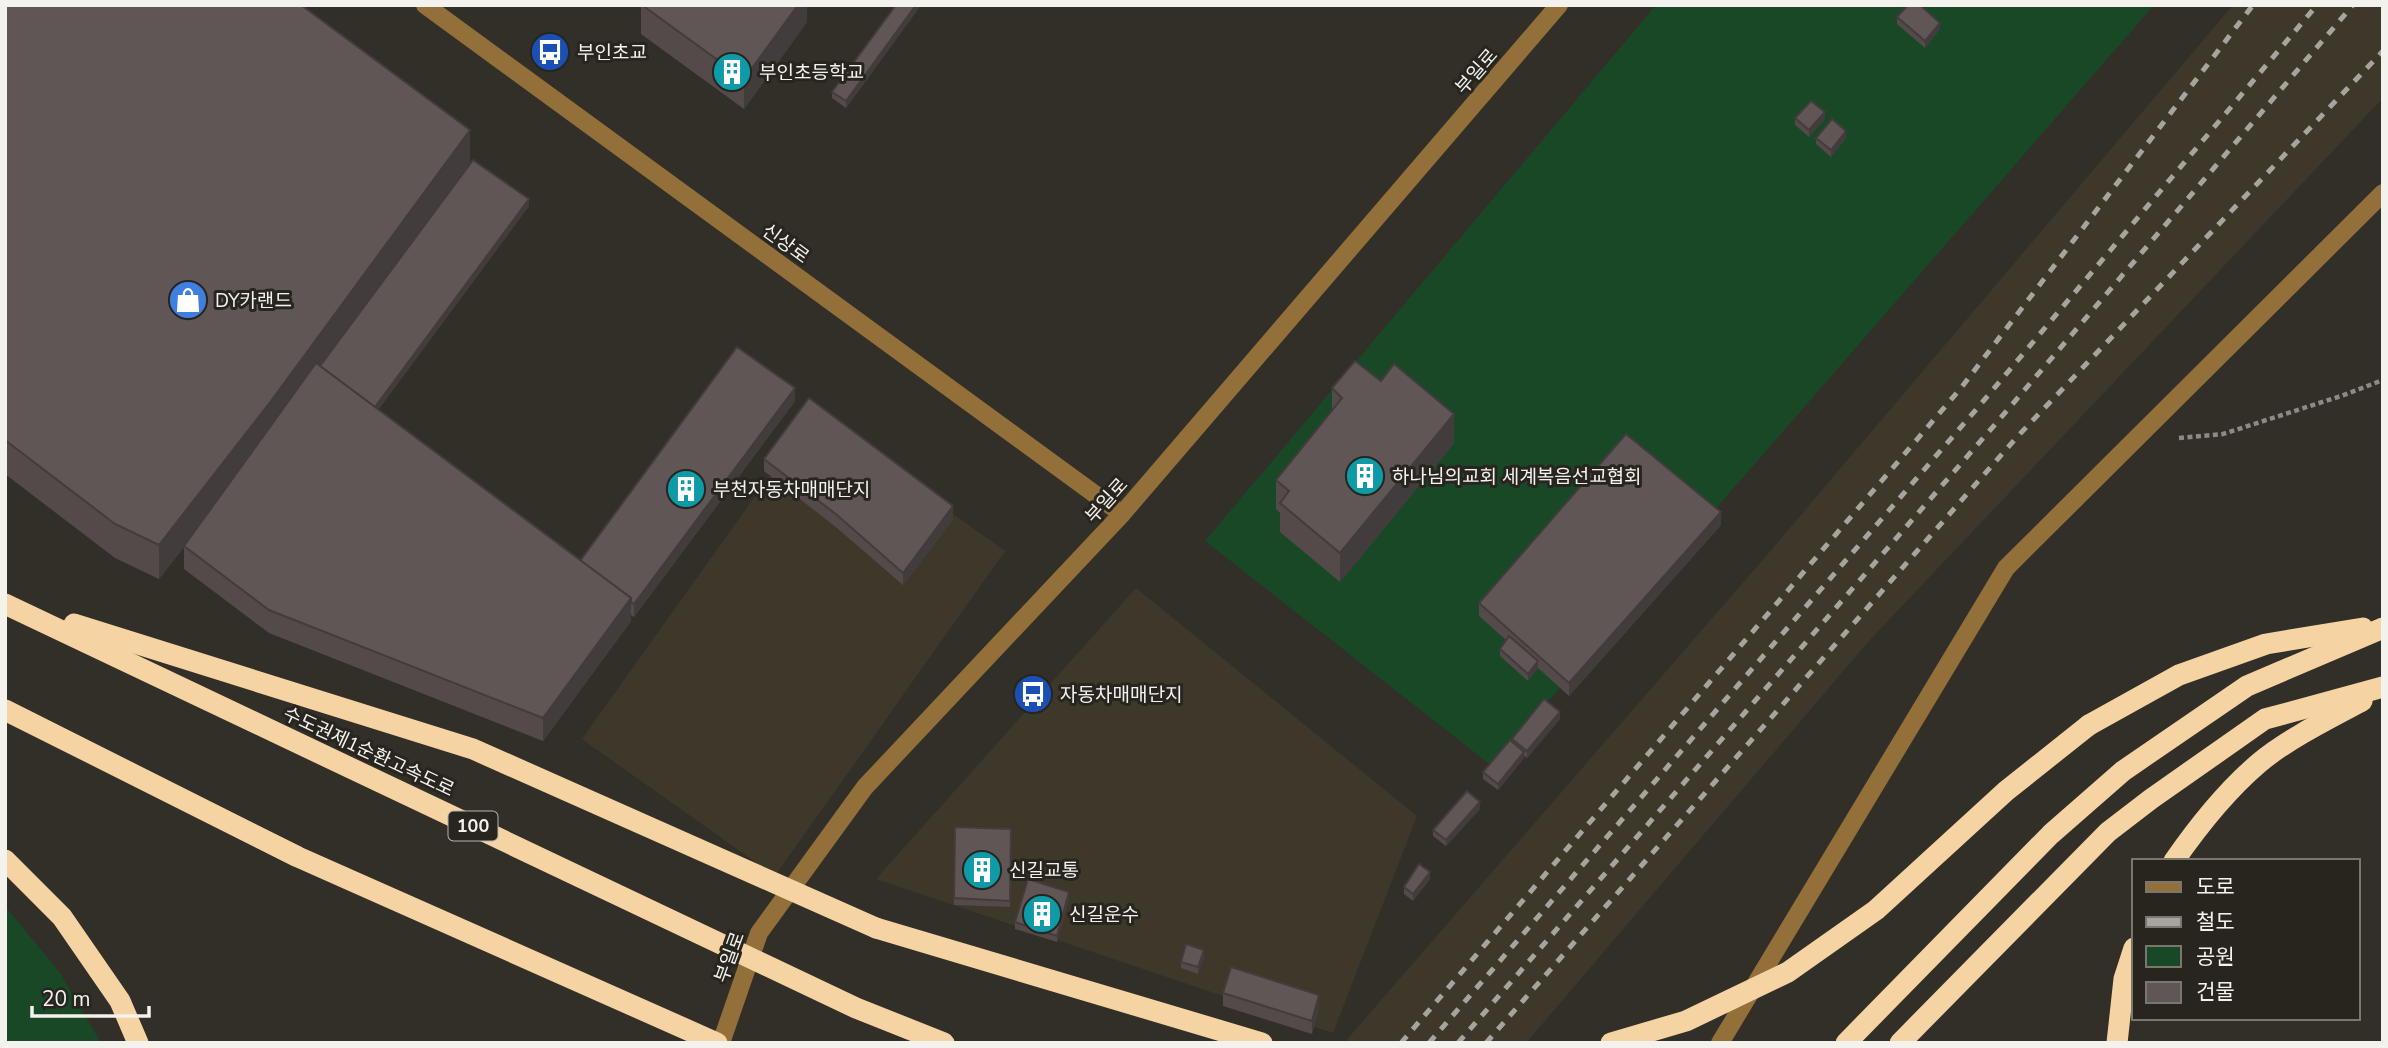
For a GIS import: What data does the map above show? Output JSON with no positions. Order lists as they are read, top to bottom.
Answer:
{
  "streets": {
    "highway": ["수도권제1순환고속도로", "100"],
    "street": ["부일로", "신상로"]
  },
  "crossings": [
    ["부일로", "신상로"]
  ],
  "places": {
    "bus stop": ["부인초교", "자동차매매단지"],
    "building": [
      "부인초등학교",
      "하나님의교회 세계복음선교협회",
      "부천자동차매매단지",
      "신길교통",
      "신길운수"
    ],
    "shop": ["DY카랜드"]
  },
  "legend": [
    "도로",
    "철도",
    "공원",
    "건물"
  ],
  "scale_bar": "20 m"
}
